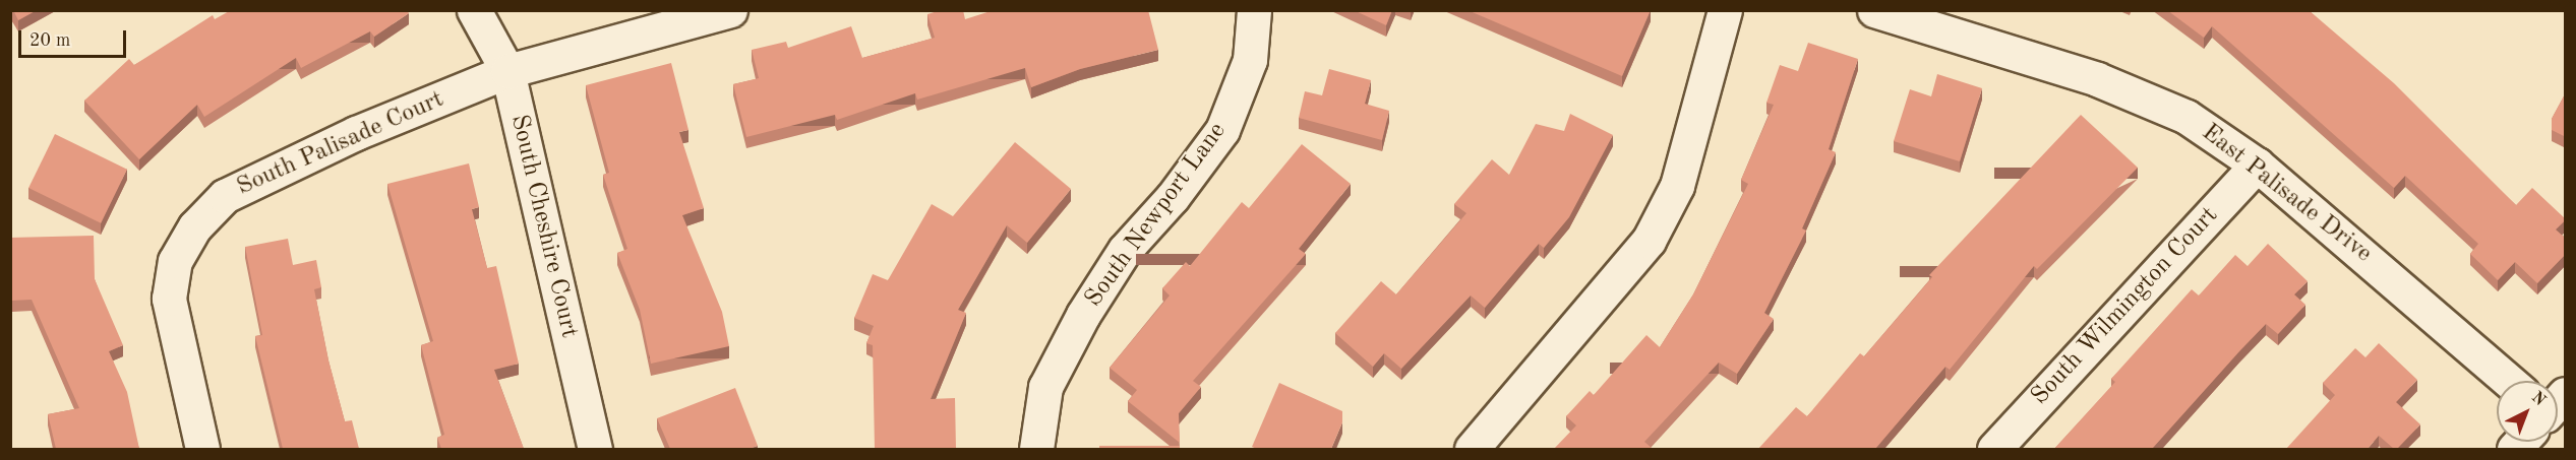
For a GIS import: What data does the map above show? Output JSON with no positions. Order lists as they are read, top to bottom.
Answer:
{
  "streets": {
    "street": [
      "South Palisade Court",
      "East Palisade Drive",
      "South Newport Lane",
      "South Cheshire Court",
      "South Wilmington Court"
    ]
  },
  "crossings": [
    ["South Palisade Court", "South Cheshire Court"],
    ["East Palisade Drive", "South Wilmington Court"]
  ],
  "scale_bar": "20 m",
  "north": "top right"
}
